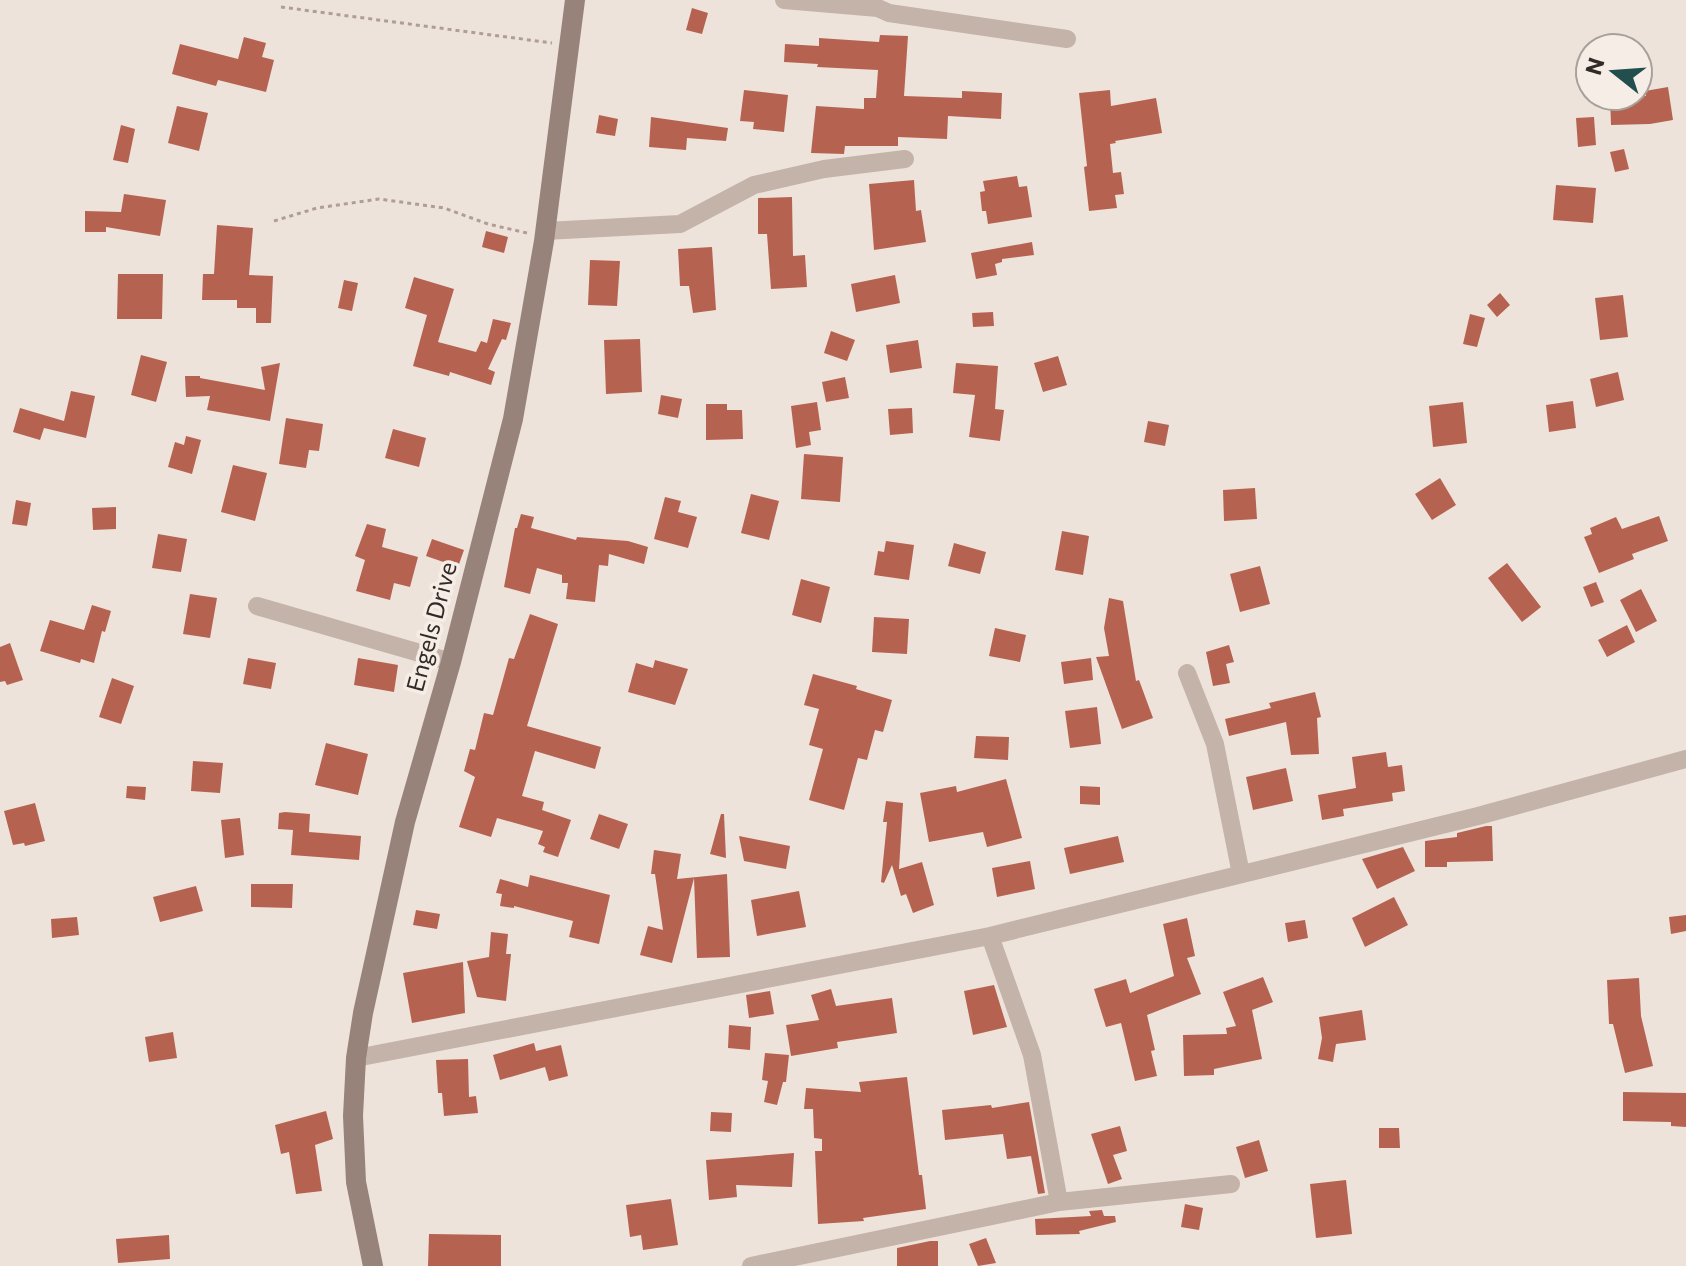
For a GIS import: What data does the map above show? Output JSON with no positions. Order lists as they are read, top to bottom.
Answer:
{
  "streets": {
    "street": ["Engels Drive"]
  },
  "north": "left"
}
